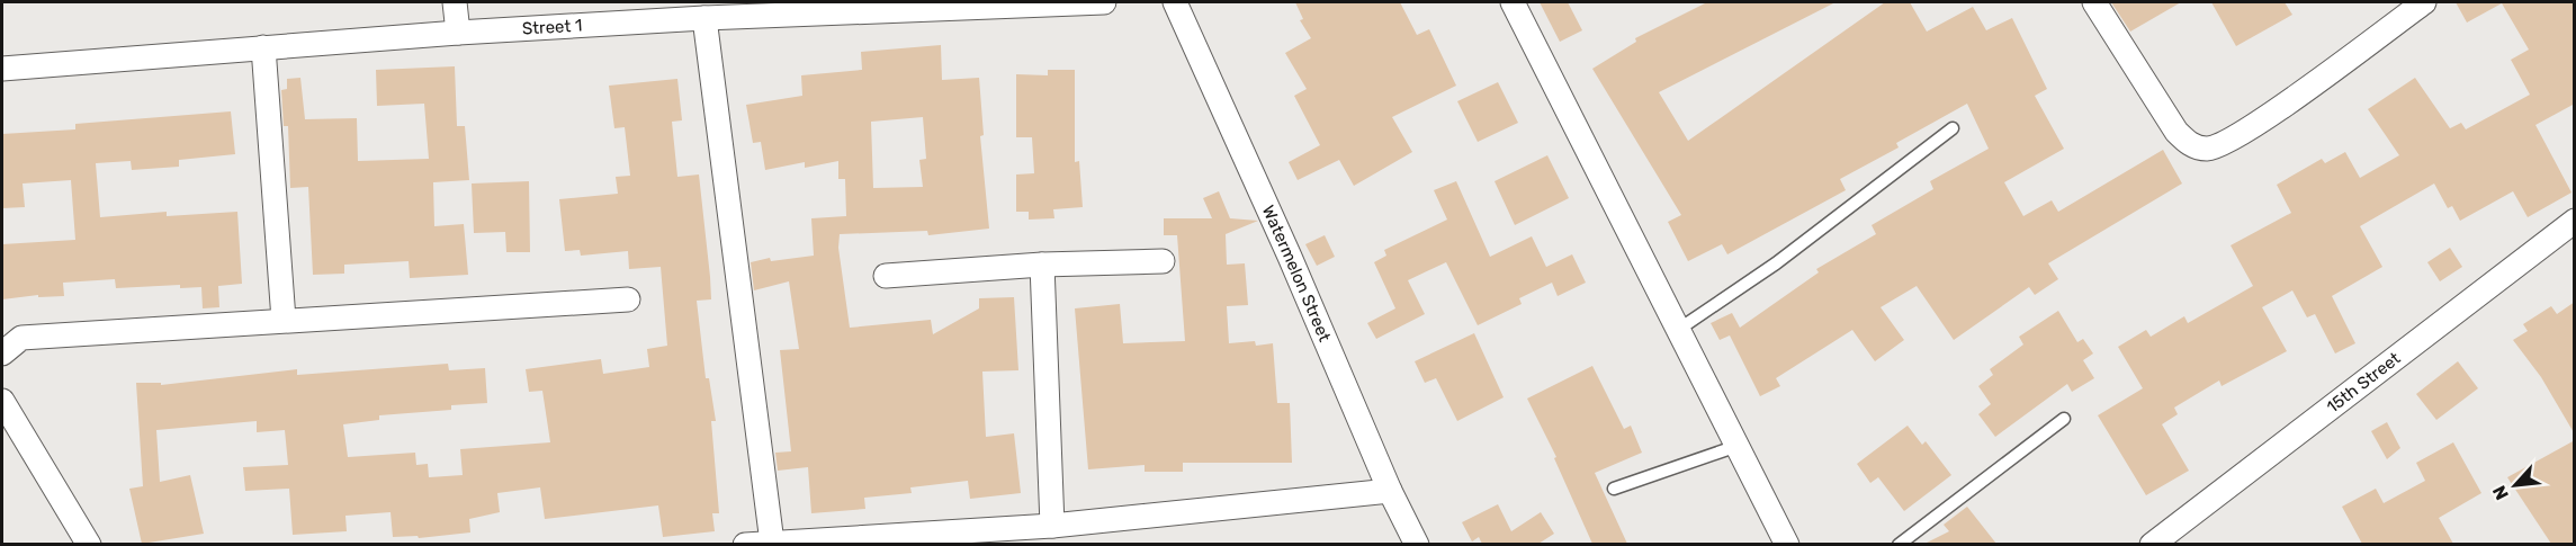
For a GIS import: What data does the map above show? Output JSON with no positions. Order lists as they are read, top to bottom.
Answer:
{
  "streets": {
    "street": ["Street 1", "Watermelon Street", "15th Street"]
  },
  "north": "bottom left"
}
